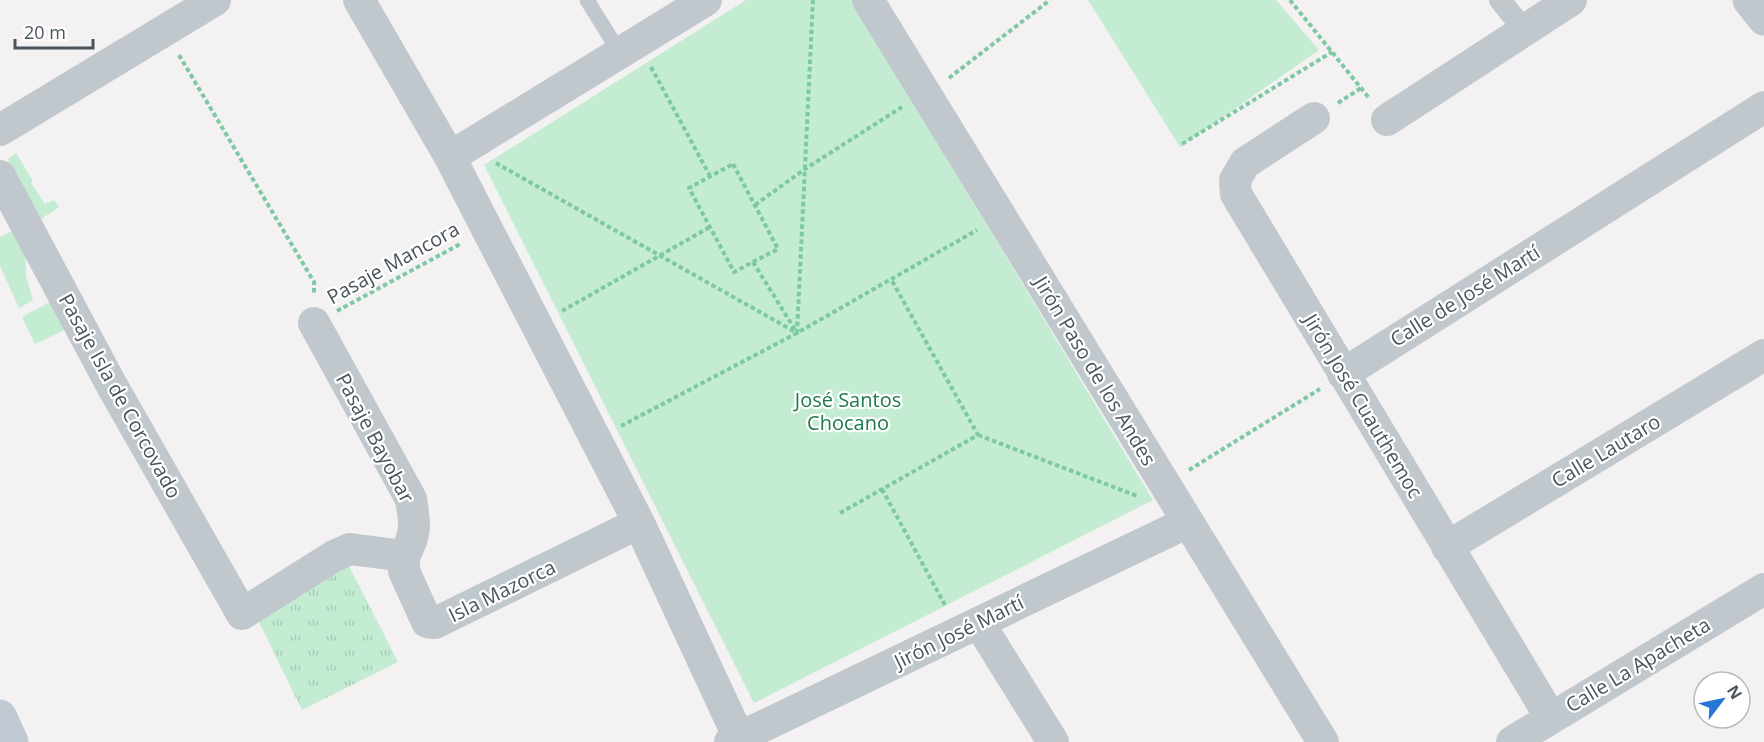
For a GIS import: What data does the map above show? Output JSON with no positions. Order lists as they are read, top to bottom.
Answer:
{
  "streets": {
    "street": [
      "Calle de José Martí",
      "Jirón Paso de los Andes",
      "Pasaje Isla de Corcovado",
      "Jirón José Cuauthemoc",
      "Pasaje Bayobar",
      "Calle Lautaro",
      "Isla Mazorca",
      "Jirón José Martí",
      "Calle La Apacheta"
    ],
    "path": ["Pasaje Mancora"]
  },
  "crossings": [
    ["Pasaje Mancora", "Pasaje Bayobar"],
    ["Calle de José Martí", "Jirón José Cuauthemoc"],
    ["Jirón Paso de los Andes", "Jirón José Martí"],
    ["Pasaje Isla de Corcovado", "Pasaje Bayobar"],
    ["Pasaje Isla de Corcovado", "Isla Mazorca"],
    ["Jirón José Cuauthemoc", "Calle Lautaro"],
    ["Jirón José Cuauthemoc", "Calle La Apacheta"],
    ["Pasaje Bayobar", "Isla Mazorca"]
  ],
  "parks": ["José Santos Chocano"],
  "scale_bar": "20 m",
  "north": "top right"
}
